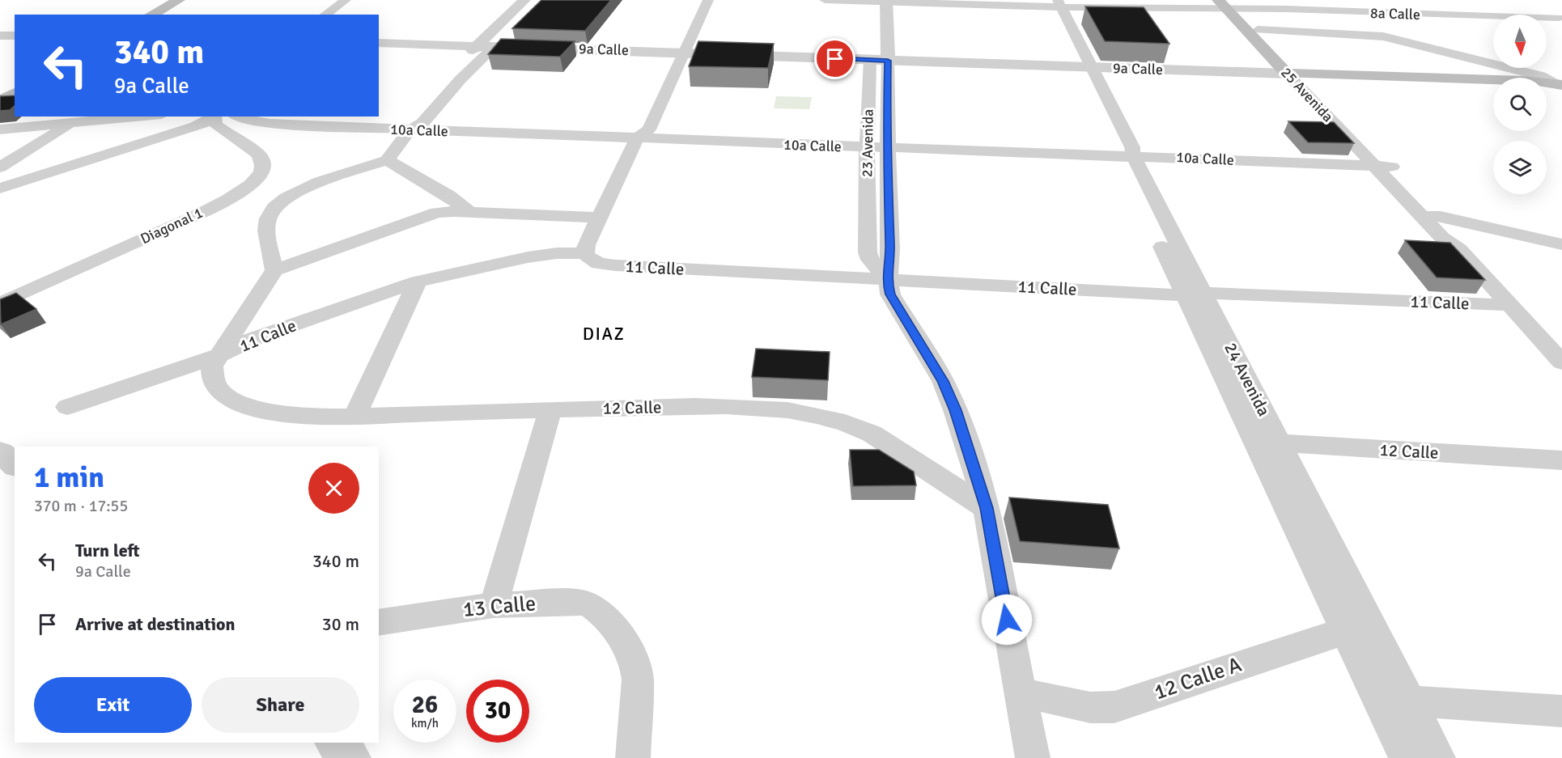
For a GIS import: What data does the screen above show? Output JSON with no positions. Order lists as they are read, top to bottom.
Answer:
{
  "streets": {
    "main road": ["9a Calle", "25 Avenida"],
    "street": [
      "8a Calle",
      "10a Calle",
      "23 Avenida",
      "Diagonal 1",
      "11 Calle",
      "24 Avenida",
      "12 Calle",
      "13 Calle",
      "12 Calle A"
    ]
  },
  "crossings": [
    ["8a Calle", "9a Calle"],
    ["8a Calle", "25 Avenida"],
    ["8a Calle", "23 Avenida"],
    ["8a Calle", "24 Avenida"],
    ["9a Calle", "25 Avenida"],
    ["9a Calle", "23 Avenida"],
    ["9a Calle", "24 Avenida"],
    ["25 Avenida", "10a Calle"],
    ["25 Avenida", "11 Calle"],
    ["10a Calle", "23 Avenida"],
    ["10a Calle", "24 Avenida"],
    ["23 Avenida", "11 Calle"],
    ["23 Avenida", "12 Calle"],
    ["23 Avenida", "12 Calle A"],
    ["11 Calle", "24 Avenida"],
    ["11 Calle", "12 Calle"],
    ["24 Avenida", "12 Calle"],
    ["24 Avenida", "12 Calle A"]
  ],
  "districts": ["DIAZ"],
  "north": "bottom",
  "page": {
    "turn": ["340 m", "9a Calle"],
    "heading": ["1 min", "370 m · 17:55"],
    "list": [
      {
        "name": "Turn left",
        "note": "9a Calle",
        "value": "340 m"
      },
      {
        "name": "Arrive at destination",
        "value": "30 m"
      }
    ],
    "buttons": ["Exit", "Share"],
    "speed": "26 km/h",
    "limit": "30"
  }
}
